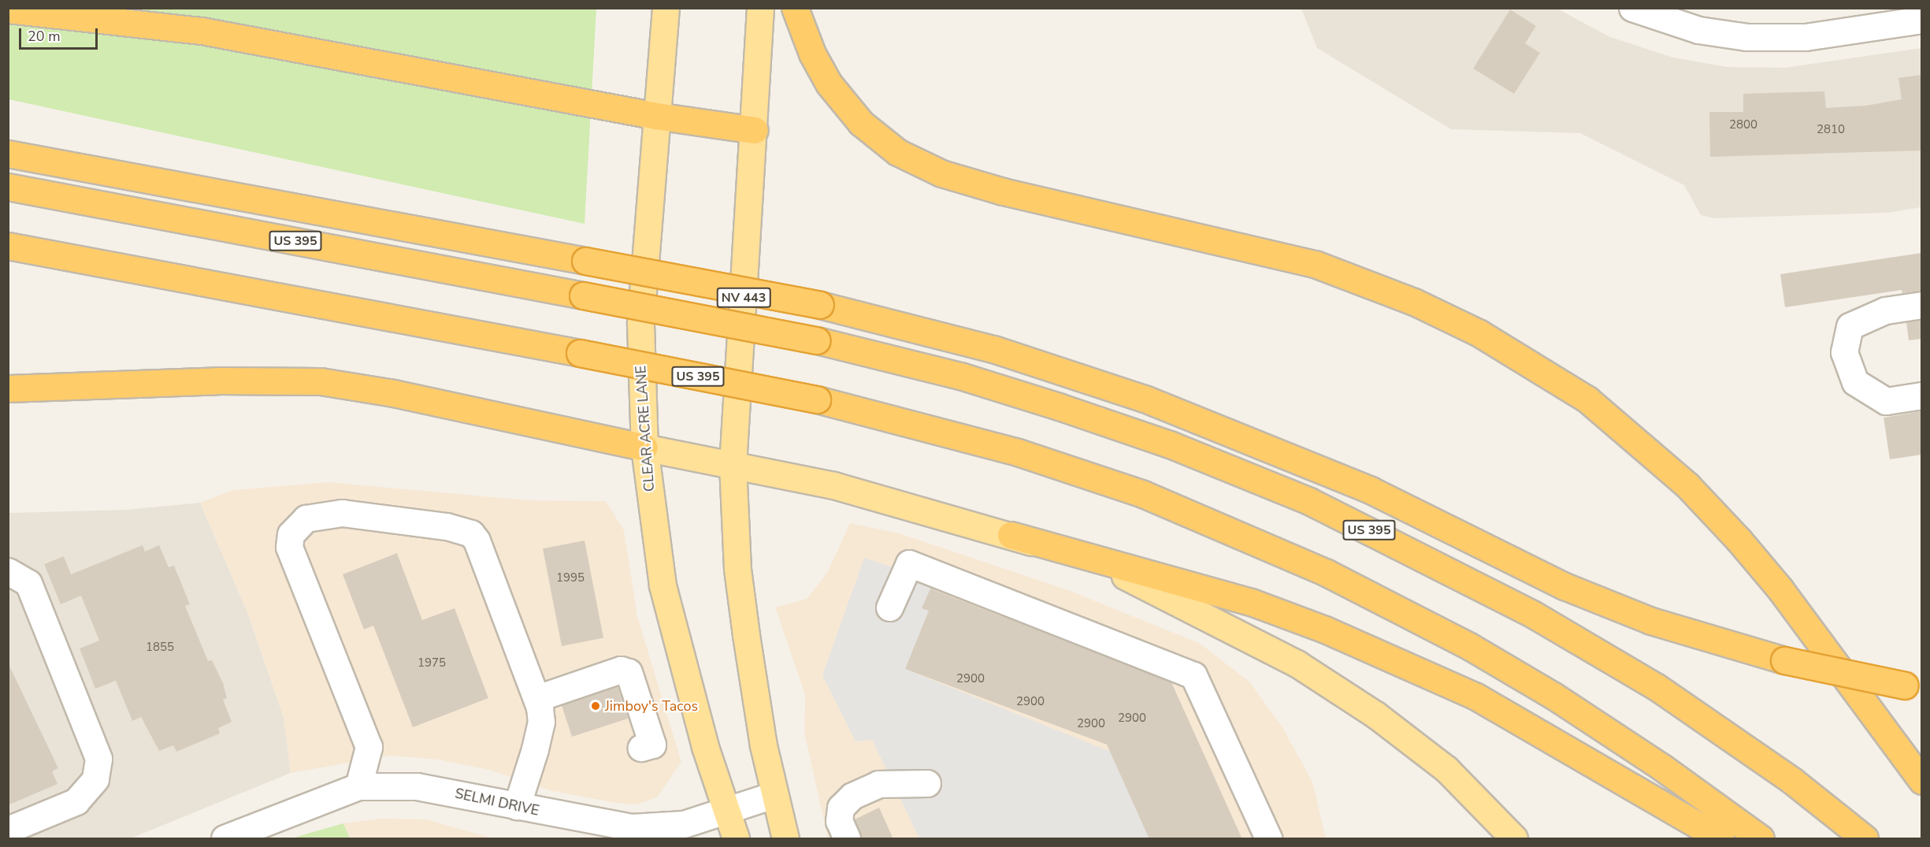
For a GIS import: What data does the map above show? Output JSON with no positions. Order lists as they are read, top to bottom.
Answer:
{
  "streets": {
    "highway": ["US 395"],
    "main road": ["NV 443", "CLEAR ACRE LANE"],
    "street": ["SELMI DRIVE"]
  },
  "crossings": [
    ["NV 443", "SELMI DRIVE"],
    ["CLEAR ACRE LANE", "SELMI DRIVE"]
  ],
  "places": ["Jimboy's Tacos"],
  "house_numbers": [
    "2800",
    "2810",
    "1995",
    "1855",
    "1975",
    "2900",
    "2900",
    "2900",
    "2900"
  ],
  "scale_bar": "20 m"
}
